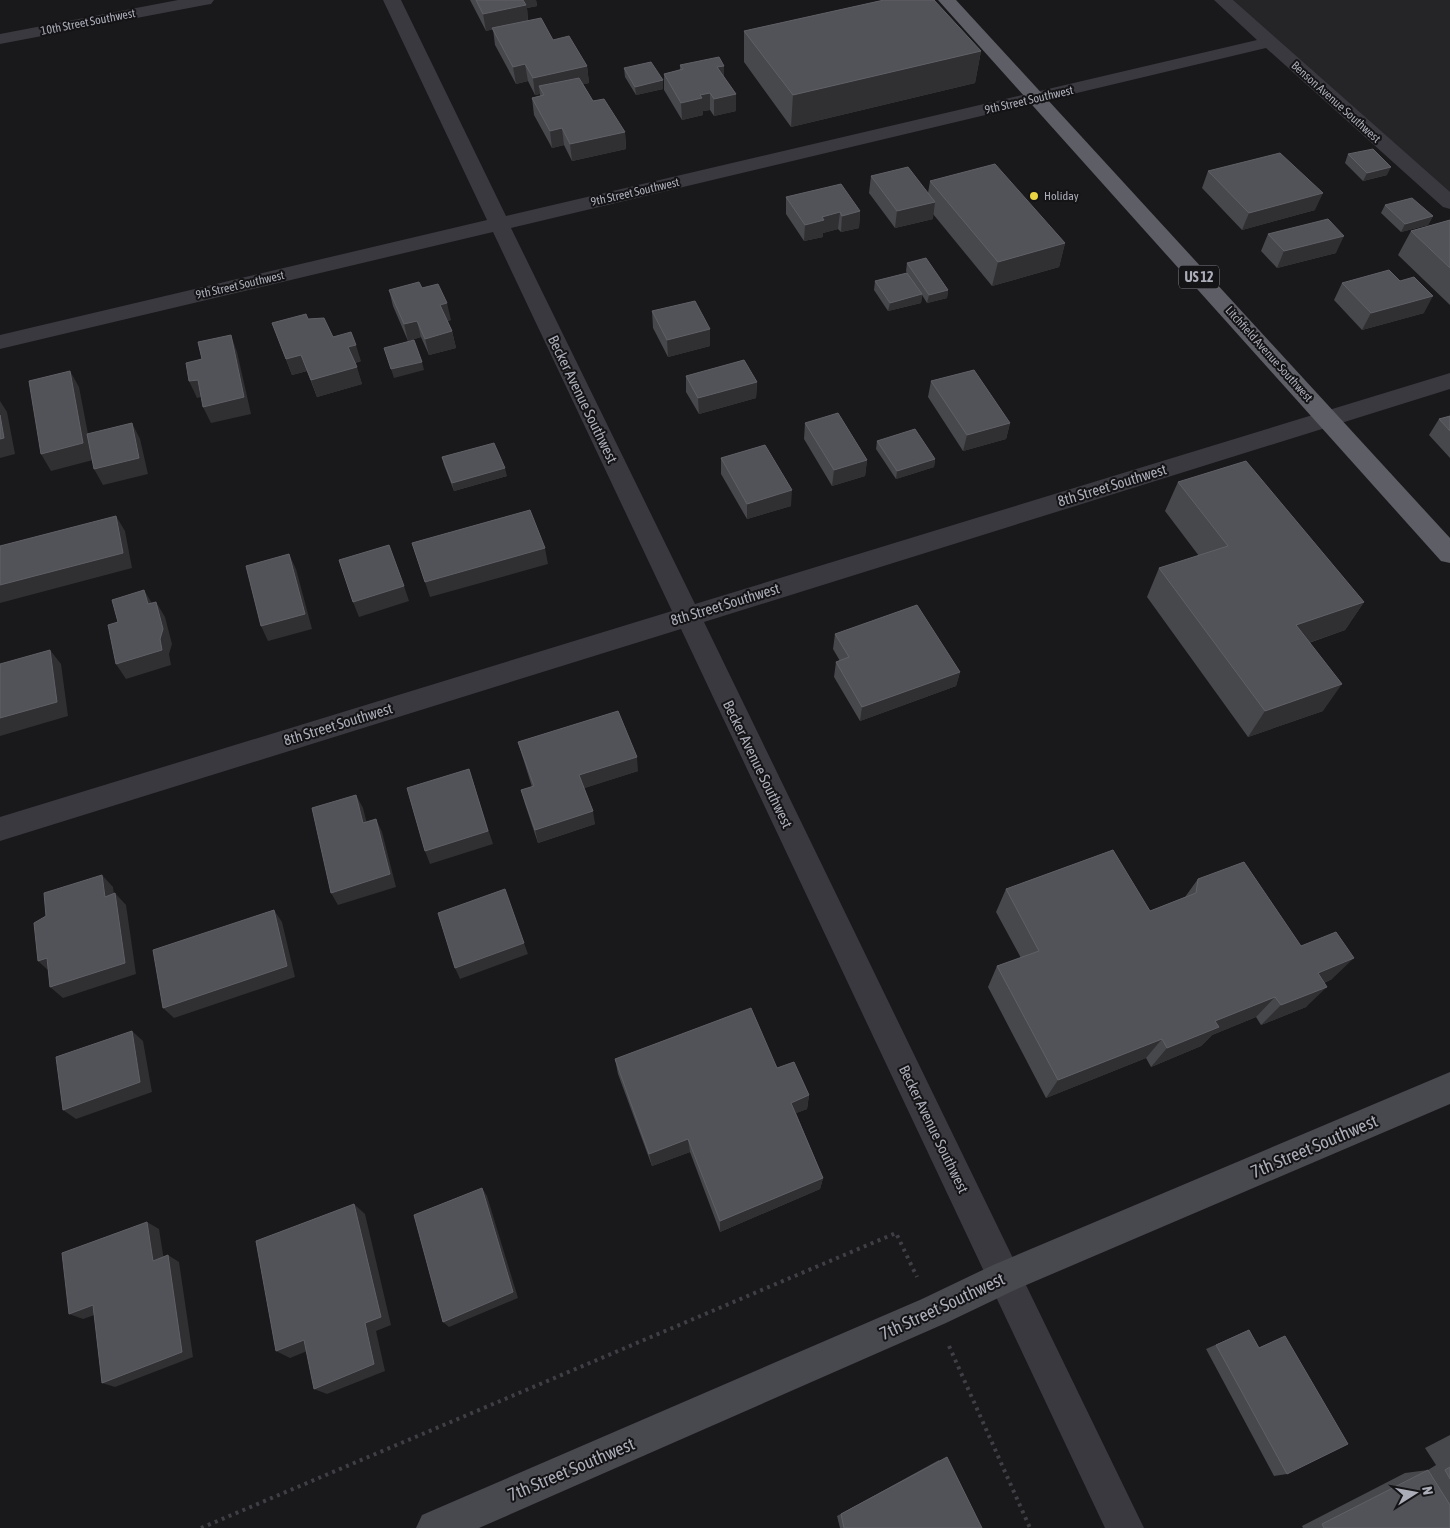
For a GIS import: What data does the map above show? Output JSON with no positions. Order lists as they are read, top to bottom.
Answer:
{
  "streets": {
    "highway": ["US 12", "Litchfield Avenue Southwest"],
    "main road": ["7th Street Southwest"],
    "street": [
      "10th Street Southwest",
      "9th Street Southwest",
      "Benson Avenue Southwest",
      "Becker Avenue Southwest",
      "8th Street Southwest"
    ]
  },
  "crossings": [
    ["9th Street Southwest", "Benson Avenue Southwest"],
    ["9th Street Southwest", "Litchfield Avenue Southwest"],
    ["9th Street Southwest", "Becker Avenue Southwest"],
    ["Litchfield Avenue Southwest", "8th Street Southwest"],
    ["Becker Avenue Southwest", "8th Street Southwest"],
    ["Becker Avenue Southwest", "7th Street Southwest"]
  ],
  "places": ["Holiday"],
  "north": "right"
}
